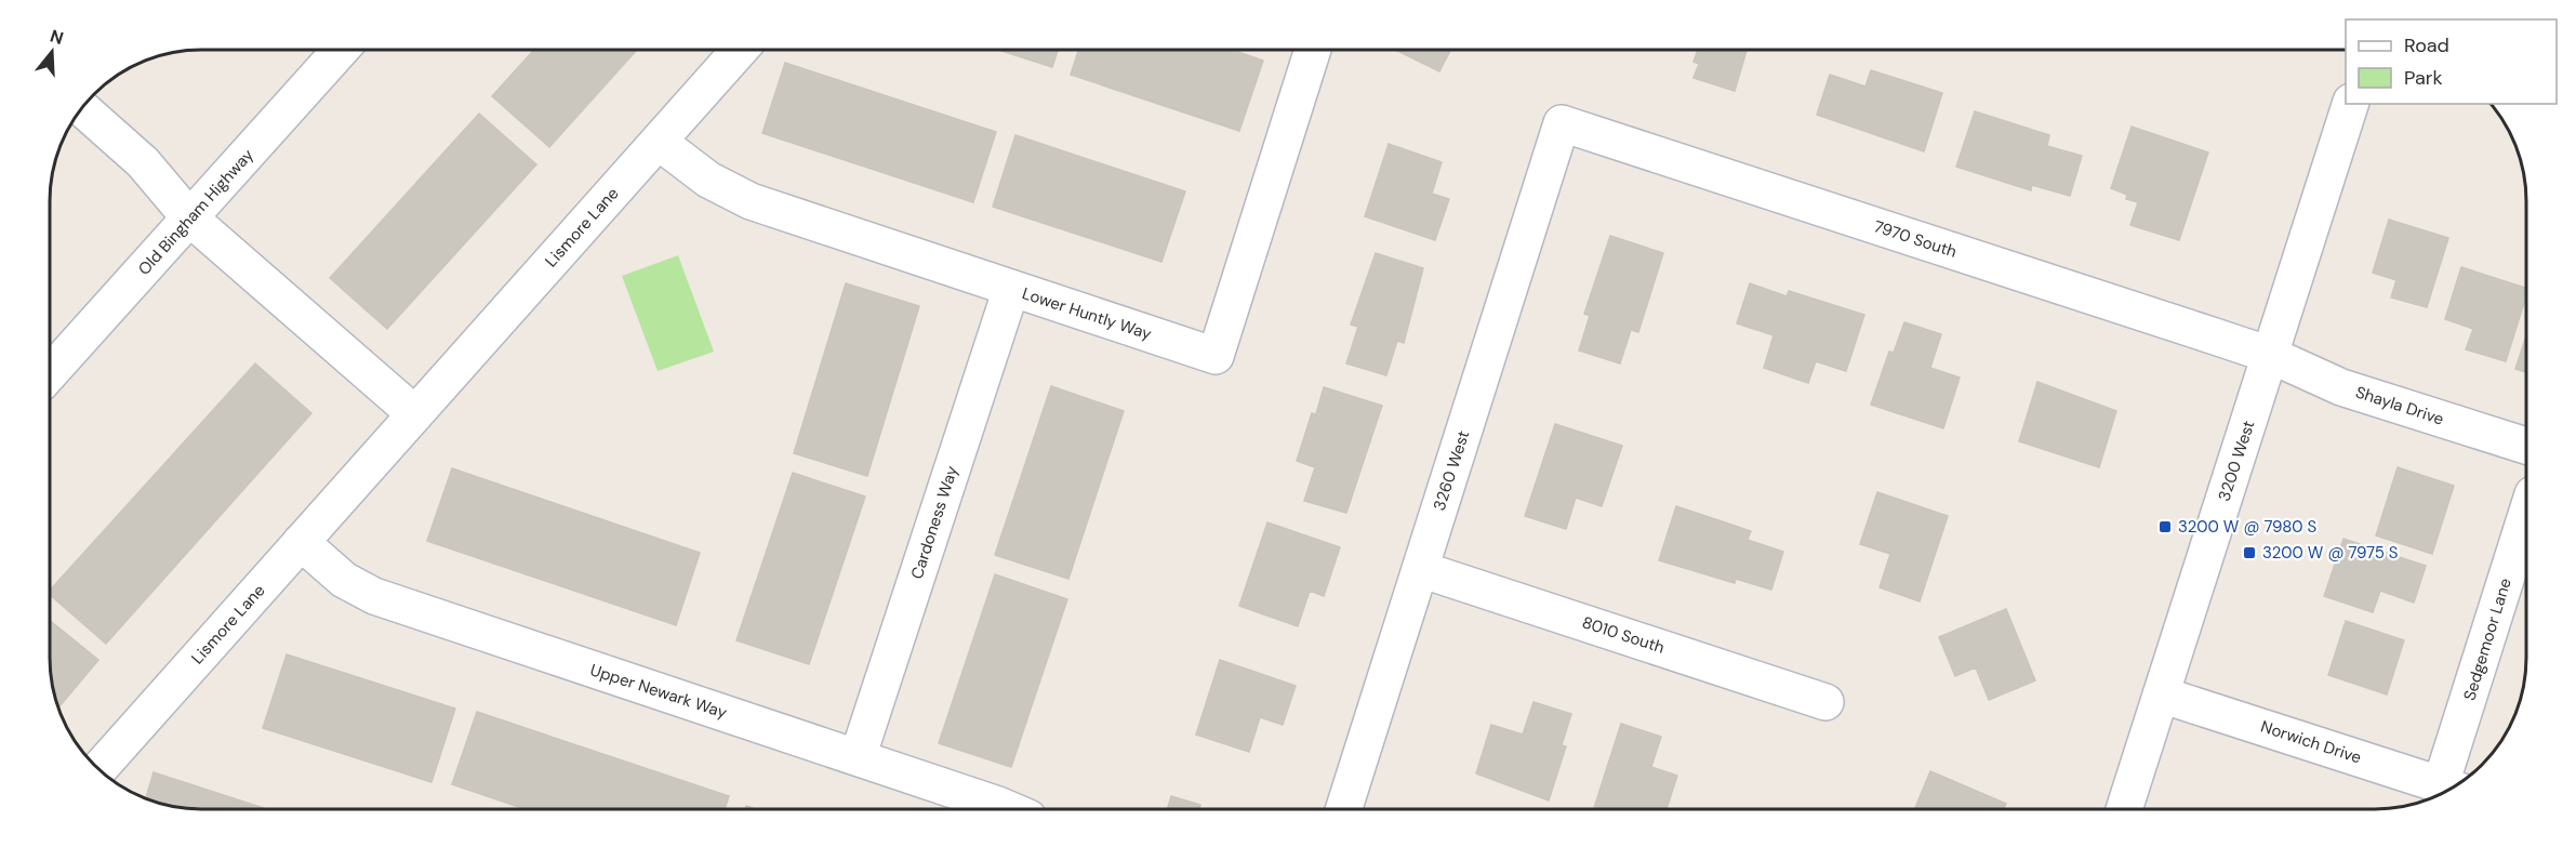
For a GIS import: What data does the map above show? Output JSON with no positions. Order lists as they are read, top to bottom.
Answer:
{
  "streets": {
    "street": [
      "Old Bingham Highway",
      "Lismore Lane",
      "7970 South",
      "Lower Huntly Way",
      "Shayla Drive",
      "3200 West",
      "3260 West",
      "Cardoness Way",
      "8010 South",
      "Sedgemoor Lane",
      "Upper Newark Way",
      "Norwich Drive"
    ]
  },
  "crossings": [
    ["Lismore Lane", "Lower Huntly Way"],
    ["Lismore Lane", "Upper Newark Way"],
    ["7970 South", "Shayla Drive"],
    ["7970 South", "3200 West"],
    ["7970 South", "3260 West"],
    ["Lower Huntly Way", "Cardoness Way"],
    ["Shayla Drive", "3200 West"],
    ["3200 West", "Norwich Drive"],
    ["3260 West", "8010 South"],
    ["Cardoness Way", "Upper Newark Way"],
    ["Sedgemoor Lane", "Norwich Drive"]
  ],
  "places": {
    "transit": ["3200 W @ 7980 S", "3200 W @ 7975 S"]
  },
  "legend": ["Road", "Park"],
  "north": "top"
}
